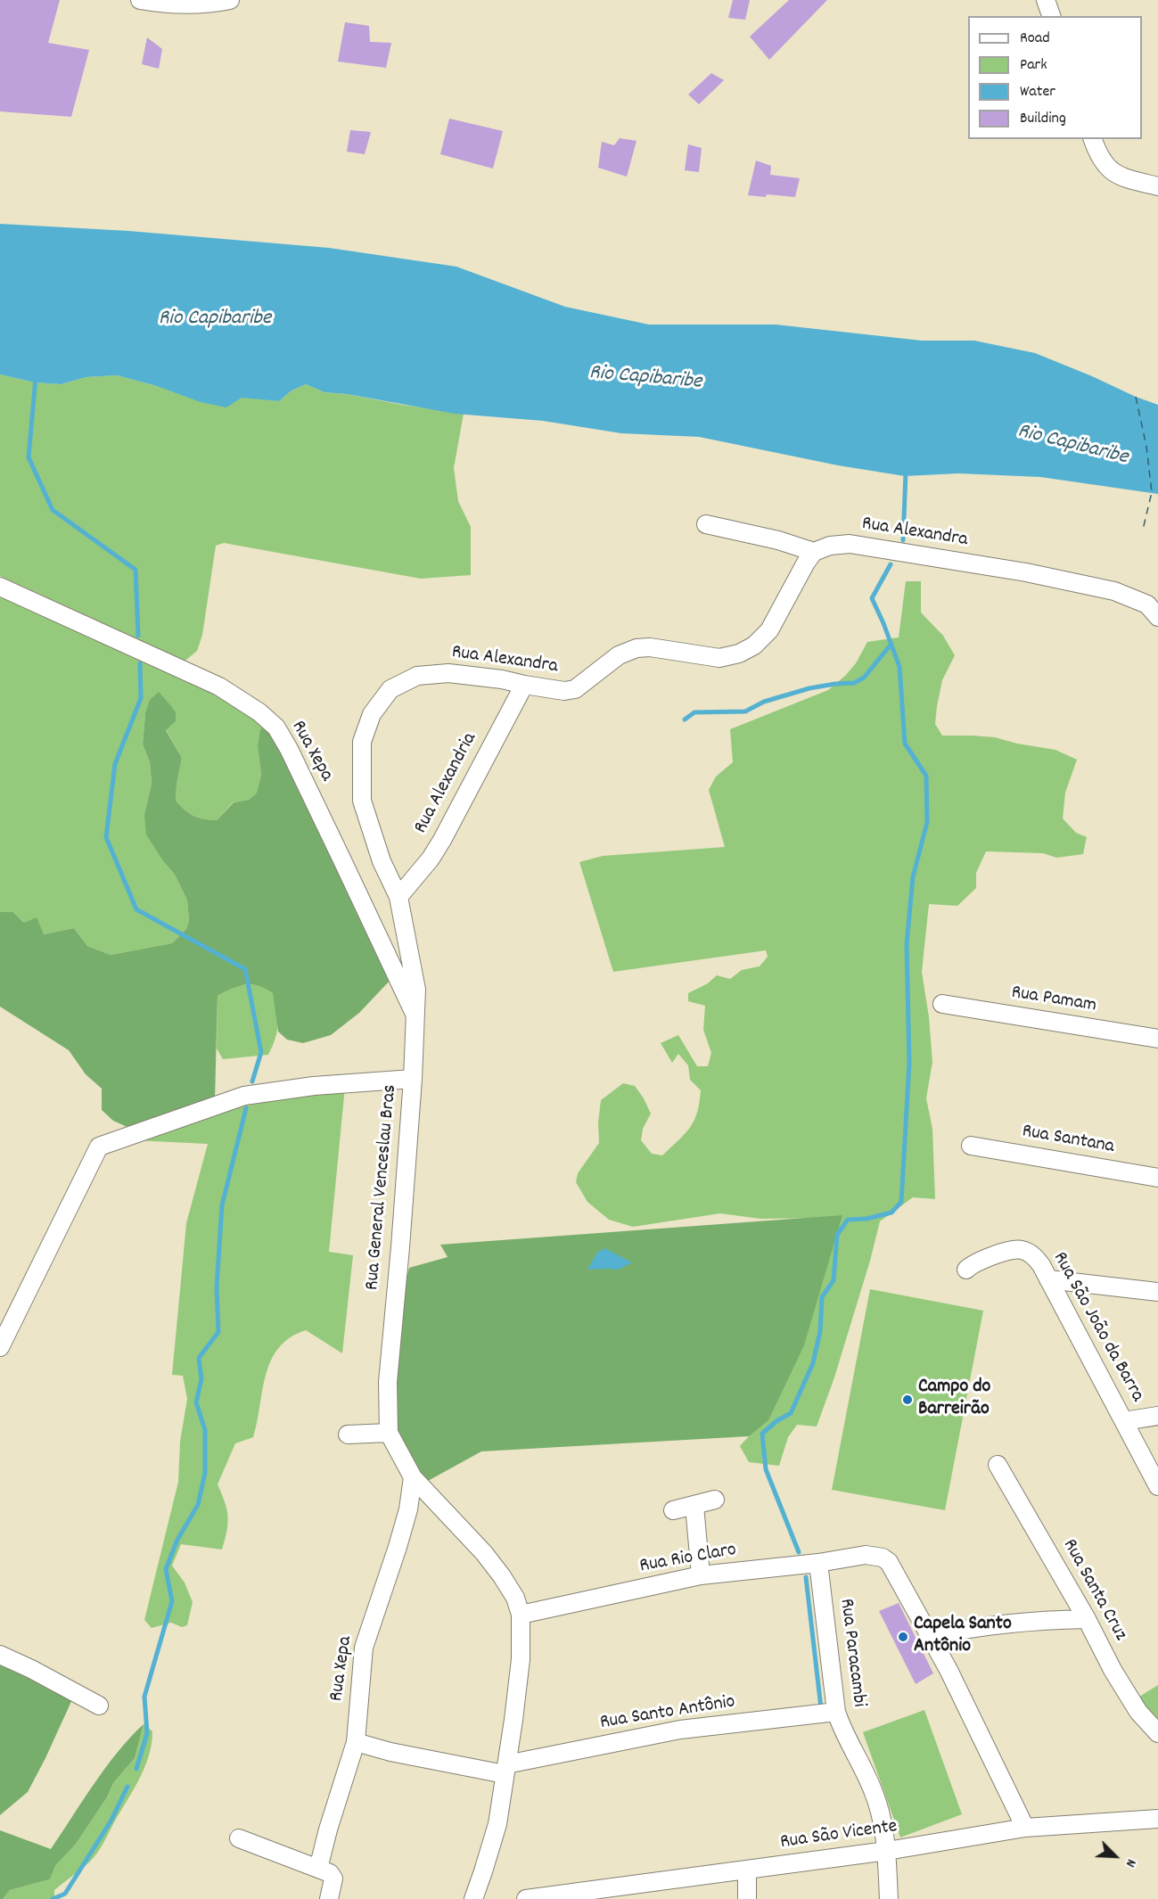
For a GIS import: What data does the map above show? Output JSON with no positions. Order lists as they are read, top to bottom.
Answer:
{
  "streets": {
    "street": [
      "Rua Alexandra",
      "Rua Xepa",
      "Rua Alexandria",
      "Rua Pamam",
      "Rua Santana",
      "Rua General Venceslau Bras",
      "Rua São João da Barra",
      "Rua Rio Claro",
      "Rua Santa Cruz",
      "Rua Paracambi",
      "Rua Santo Antônio",
      "Rua São Vicente"
    ]
  },
  "crossings": [
    ["Rua Alexandra", "Rua Alexandria"],
    ["Rua Alexandra", "Rua General Venceslau Bras"],
    ["Rua Xepa", "Rua General Venceslau Bras"],
    ["Rua Alexandria", "Rua General Venceslau Bras"],
    ["Rua General Venceslau Bras", "Rua Rio Claro"],
    ["Rua Rio Claro", "Rua Paracambi"],
    ["Rua Paracambi", "Rua Santo Antônio"],
    ["Rua Paracambi", "Rua São Vicente"]
  ],
  "water": ["Rio Capibaribe"],
  "places": ["Campo do Barreirão", "Capela Santo Antônio"],
  "legend": [
    "Road",
    "Park",
    "Water",
    "Building"
  ],
  "north": "bottom right"
}
